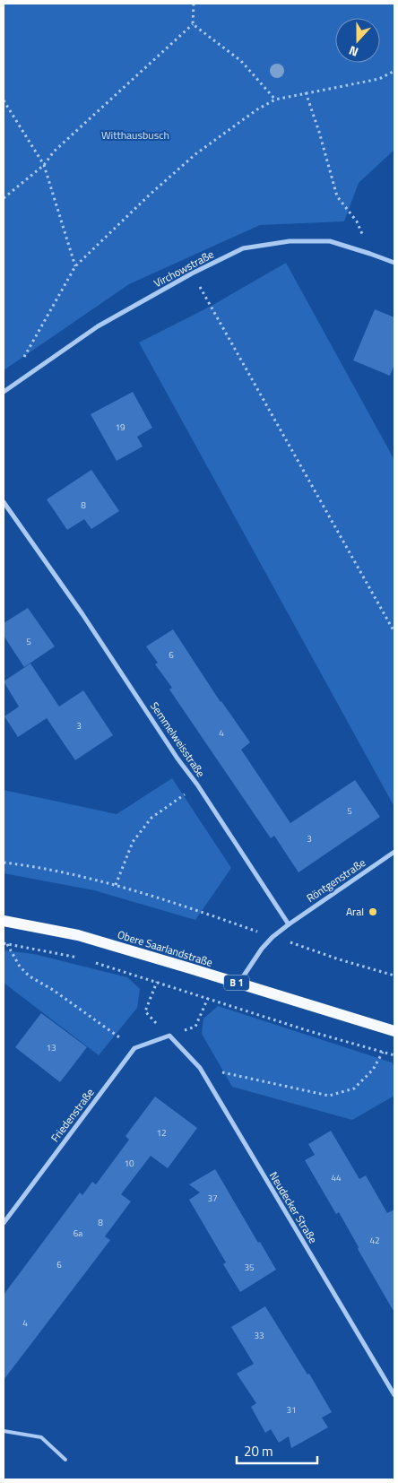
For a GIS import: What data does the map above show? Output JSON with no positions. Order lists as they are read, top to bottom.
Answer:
{
  "streets": {
    "main road": ["Obere Saarlandstraße", "B 1"],
    "street": [
      "Virchowstraße",
      "Semmelweisstraße",
      "Röntgenstraße",
      "Friedenstraße",
      "Neudecker Straße"
    ]
  },
  "crossings": [
    ["Semmelweisstraße", "Röntgenstraße"]
  ],
  "parks": ["Witthausbusch"],
  "places": ["Aral"],
  "house_numbers": [
    "19",
    "8",
    "5",
    "6",
    "3",
    "4",
    "5",
    "3",
    "13",
    "12",
    "10",
    "44",
    "37",
    "8",
    "6a",
    "42",
    "6",
    "35",
    "4",
    "33",
    "31"
  ],
  "scale_bar": "20 m",
  "north": "bottom"
}
